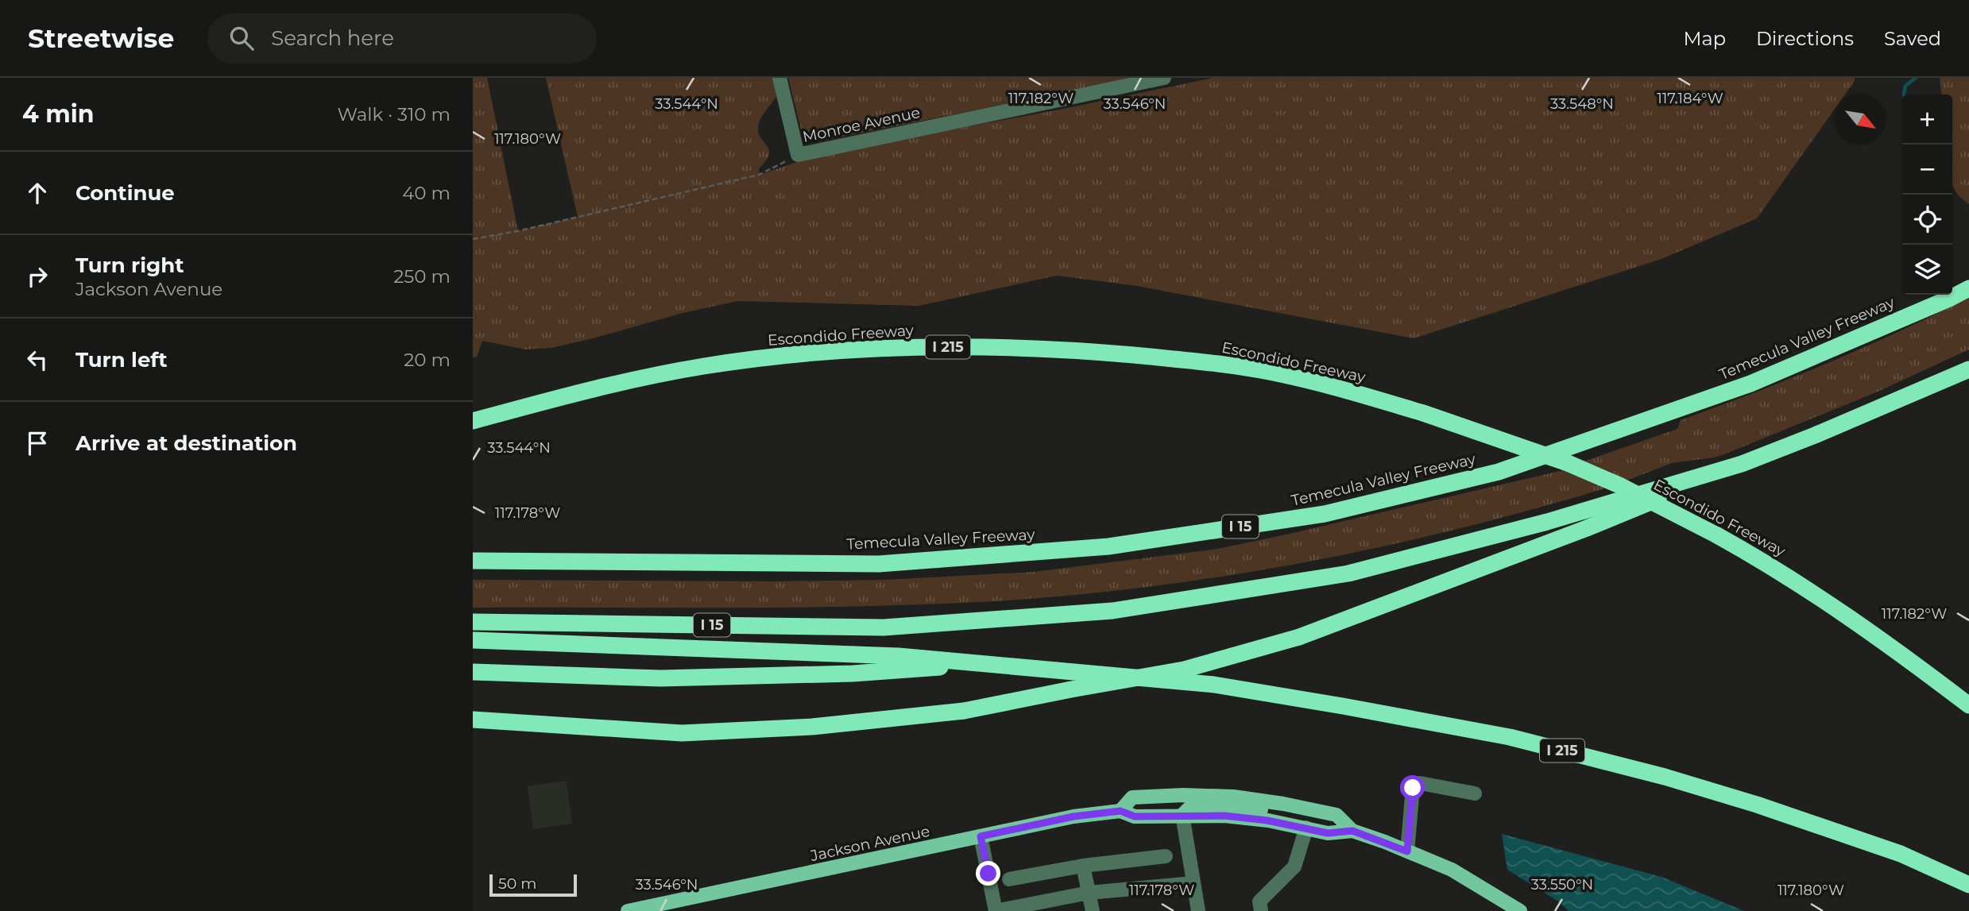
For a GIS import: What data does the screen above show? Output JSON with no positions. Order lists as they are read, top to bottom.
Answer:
{
  "streets": {
    "highway": [
      "Escondido Freeway",
      "Temecula Valley Freeway",
      "I 215",
      "I 15"
    ],
    "main road": ["Jackson Avenue"],
    "street": ["Monroe Avenue"]
  },
  "scale_bar": "50 m",
  "north": "bottom right",
  "page": {
    "header": "Streetwise",
    "search": "Search here",
    "nav": ["Map", "Directions", "Saved"],
    "heading": ["4 min", "Walk · 310 m"],
    "map_buttons": ["+", "−"],
    "list": [
      ["Continue", "40 m"],
      ["Turn right", "Jackson Avenue", "250 m"],
      ["Turn left", "20 m"],
      "Arrive at destination"
    ],
    "scale": "50 m"
  },
  "coordinates": [
    "117.182°W",
    "117.184°W",
    "33.544°N",
    "33.546°N",
    "33.548°N",
    "117.180°W",
    "117.178°W",
    "33.550°N"
  ]
}
